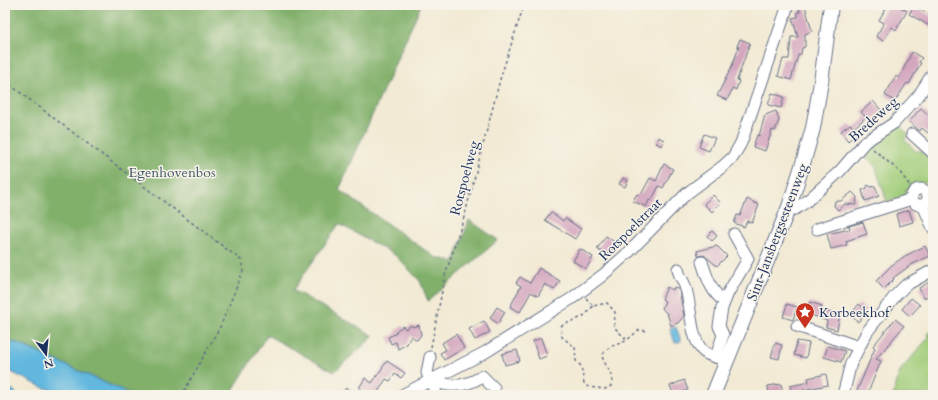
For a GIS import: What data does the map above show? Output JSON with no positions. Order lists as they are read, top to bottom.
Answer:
{
  "streets": {
    "main road": ["Sint-Jansbergsesteenweg"],
    "street": ["Bredeweg", "Rotspoelstraat"],
    "path": ["Rotspoelweg"]
  },
  "crossings": [
    ["Bredeweg", "Sint-Jansbergsesteenweg"]
  ],
  "parks": ["Egenhovenbos"],
  "places": {
    "place": ["Korbeekhof"]
  },
  "north": "bottom"
}
